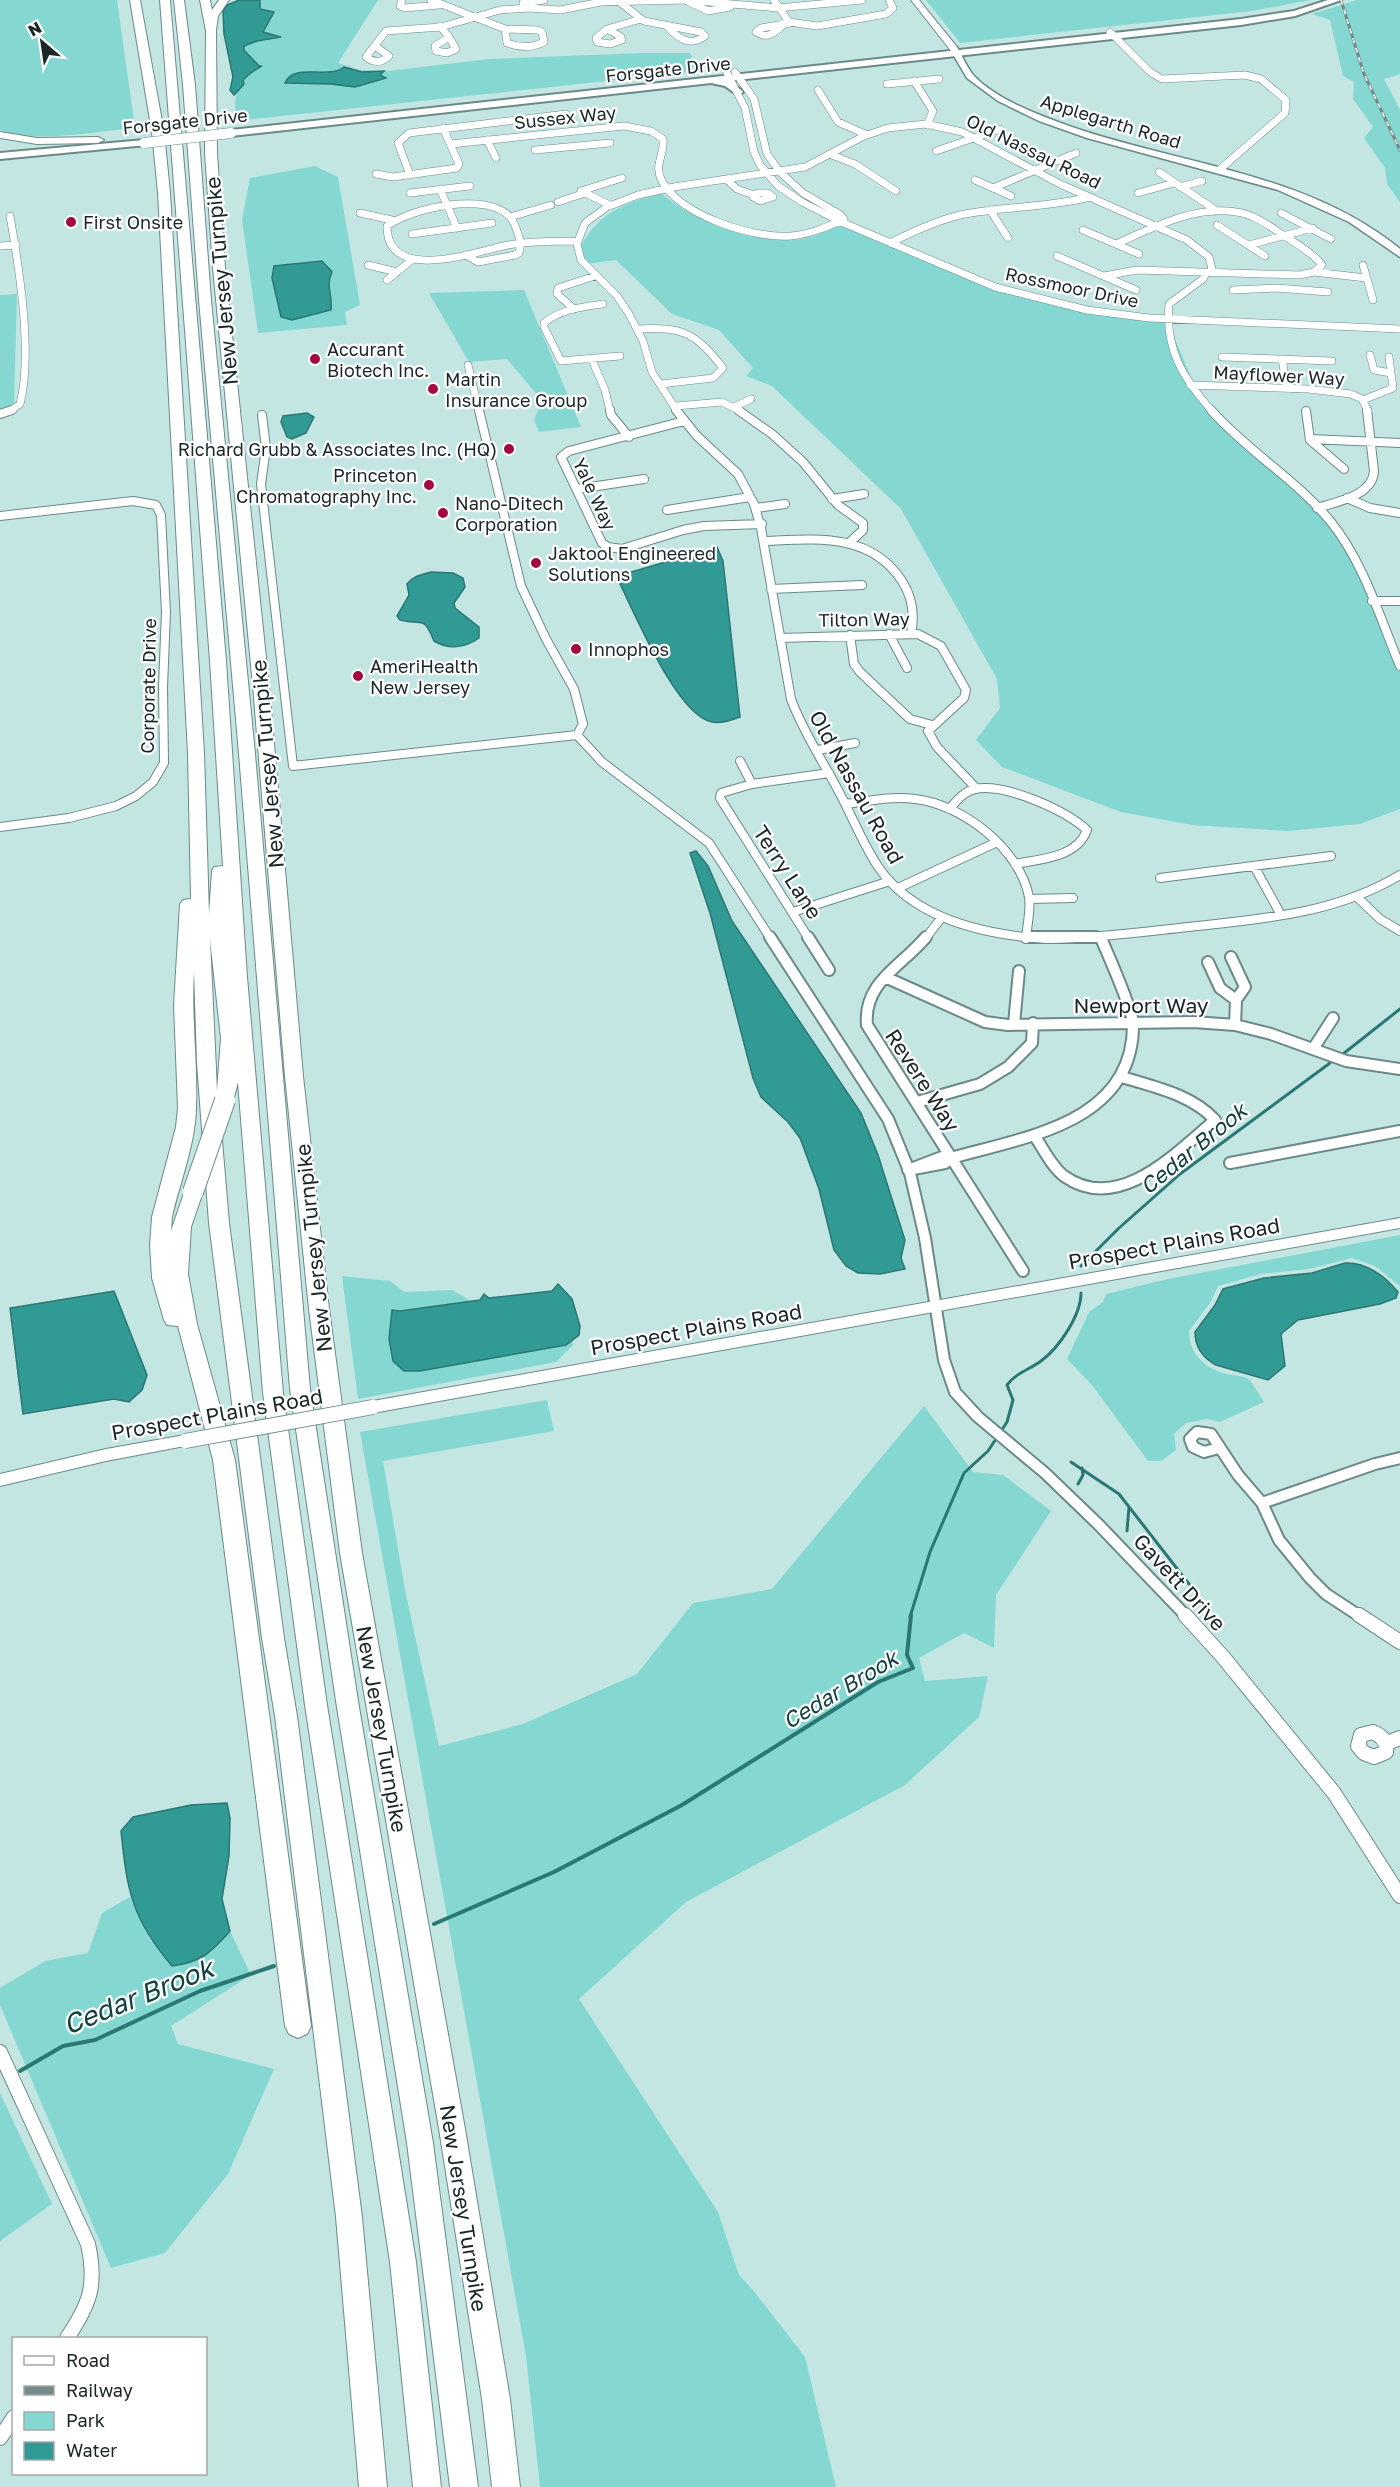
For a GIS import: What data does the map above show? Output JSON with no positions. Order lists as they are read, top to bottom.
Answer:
{
  "streets": {
    "highway": ["New Jersey Turnpike"],
    "main road": ["Forsgate Drive", "Applegarth Road"],
    "street": [
      "Sussex Way",
      "Old Nassau Road",
      "Rossmoor Drive",
      "Mayflower Way",
      "Yale Way",
      "Tilton Way",
      "Corporate Drive",
      "Terry Lane",
      "Newport Way",
      "Revere Way",
      "Prospect Plains Road",
      "Gavett Drive"
    ]
  },
  "crossings": [
    ["Forsgate Drive", "Applegarth Road"],
    ["Forsgate Drive", "Rossmoor Drive"],
    ["Sussex Way", "Old Nassau Road"],
    ["Old Nassau Road", "Rossmoor Drive"],
    ["Old Nassau Road", "Yale Way"],
    ["Old Nassau Road", "Tilton Way"],
    ["Old Nassau Road", "Revere Way"],
    ["Newport Way", "Revere Way"],
    ["Prospect Plains Road", "Gavett Drive"]
  ],
  "water": ["Cedar Brook"],
  "places": [
    "First Onsite",
    "Accurant Biotech Inc.",
    "Martin Insurance Group",
    "Richard Grubb & Associates Inc. (HQ)",
    "Princeton Chromatography Inc.",
    "Nano-Ditech Corporation",
    "Jaktool Engineered Solutions",
    "Innophos",
    "AmeriHealth New Jersey"
  ],
  "legend": [
    "Road",
    "Railway",
    "Park",
    "Water"
  ],
  "north": "top left"
}
